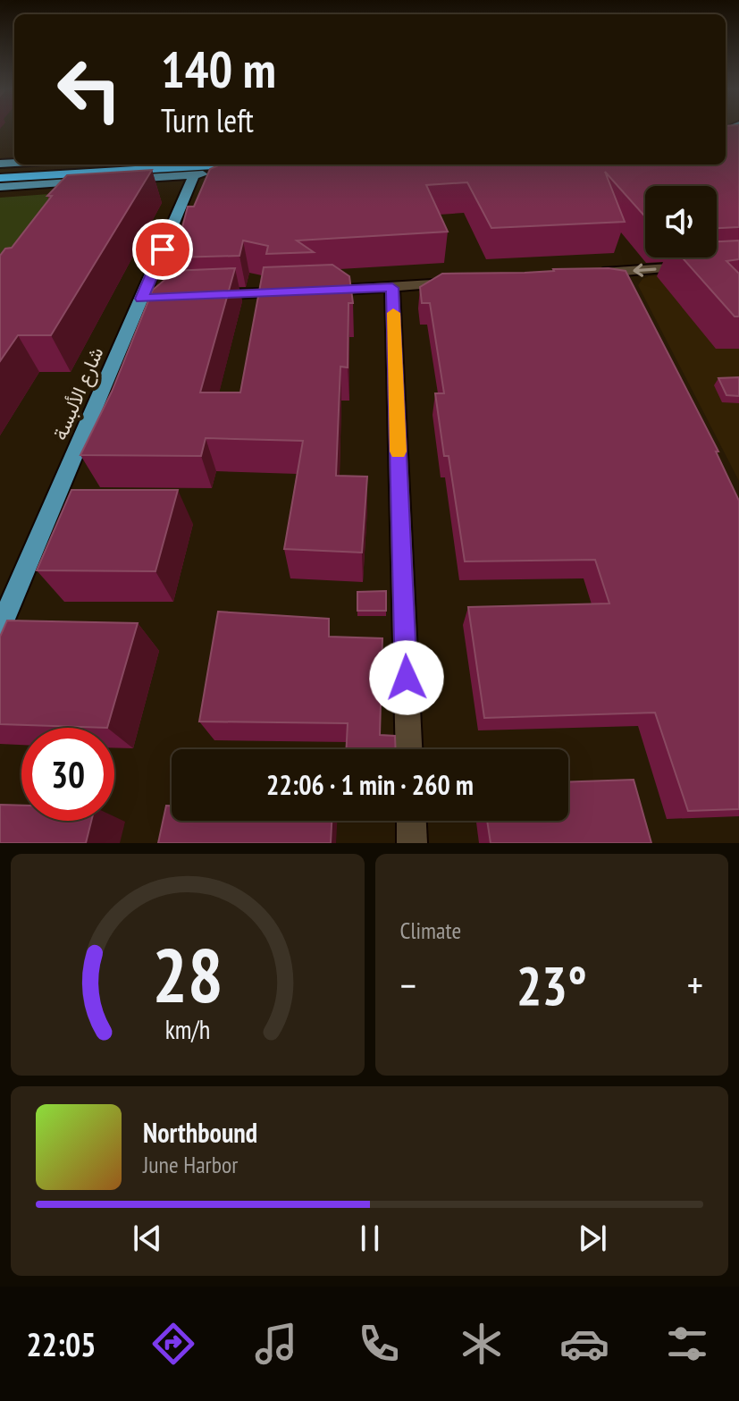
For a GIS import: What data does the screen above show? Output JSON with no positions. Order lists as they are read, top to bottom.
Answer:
{
  "streets": {
    "main road": ["شارع الألبسة"]
  },
  "page": {
    "turn": ["140 m", "Turn left"],
    "limit": "30",
    "trip": "22:06 · 1 min · 260 m",
    "tile": "Climate",
    "heat": ["−", "23°", "+"],
    "song": ["Northbound", "June Harbor"],
    "tabs": "22:05",
    "gauge": ["28", "km/h"]
  }
}
